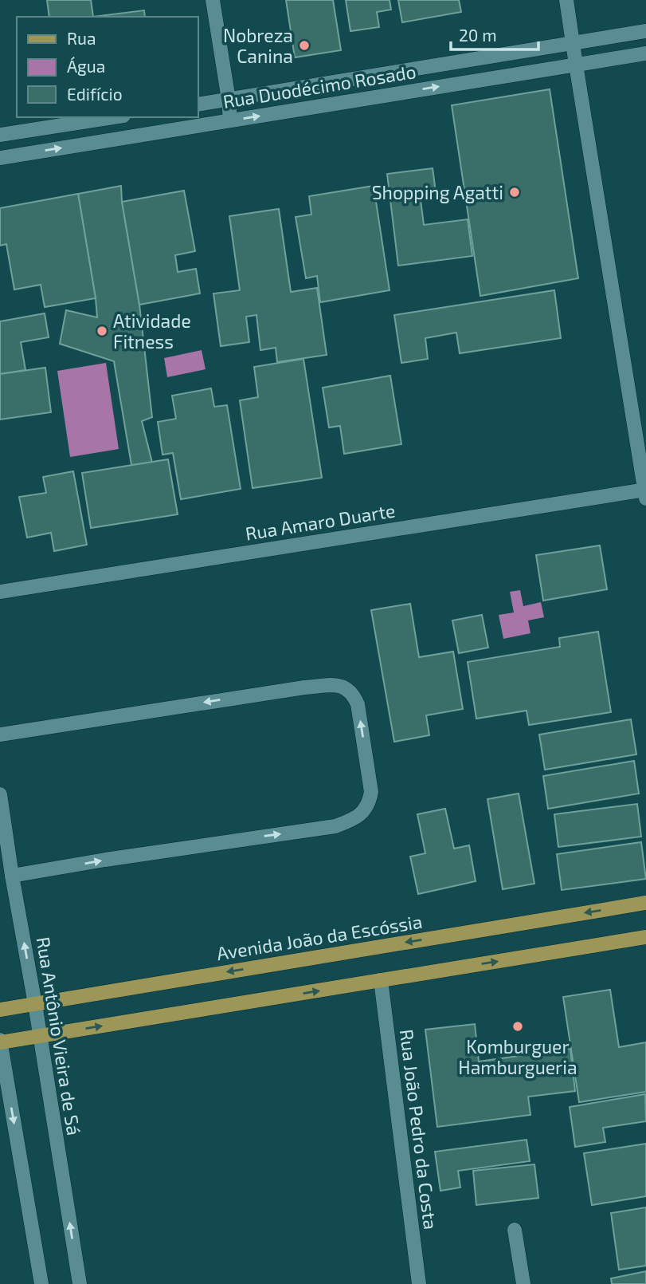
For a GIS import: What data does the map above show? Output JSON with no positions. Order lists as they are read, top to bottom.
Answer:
{
  "streets": {
    "main road": ["Avenida João da Escóssia"],
    "street": [
      "Rua Duodécimo Rosado",
      "Rua Amaro Duarte",
      "Rua Antônio Vieira de Sá",
      "Rua João Pedro da Costa"
    ]
  },
  "crossings": [
    ["Avenida João da Escóssia", "Rua Antônio Vieira de Sá"]
  ],
  "places": [
    "Nobreza Canina",
    "Shopping Agatti",
    "Atividade Fitness",
    "Komburguer Hamburgueria"
  ],
  "legend": ["Rua", "Água", "Edifício"],
  "scale_bar": "20 m"
}
